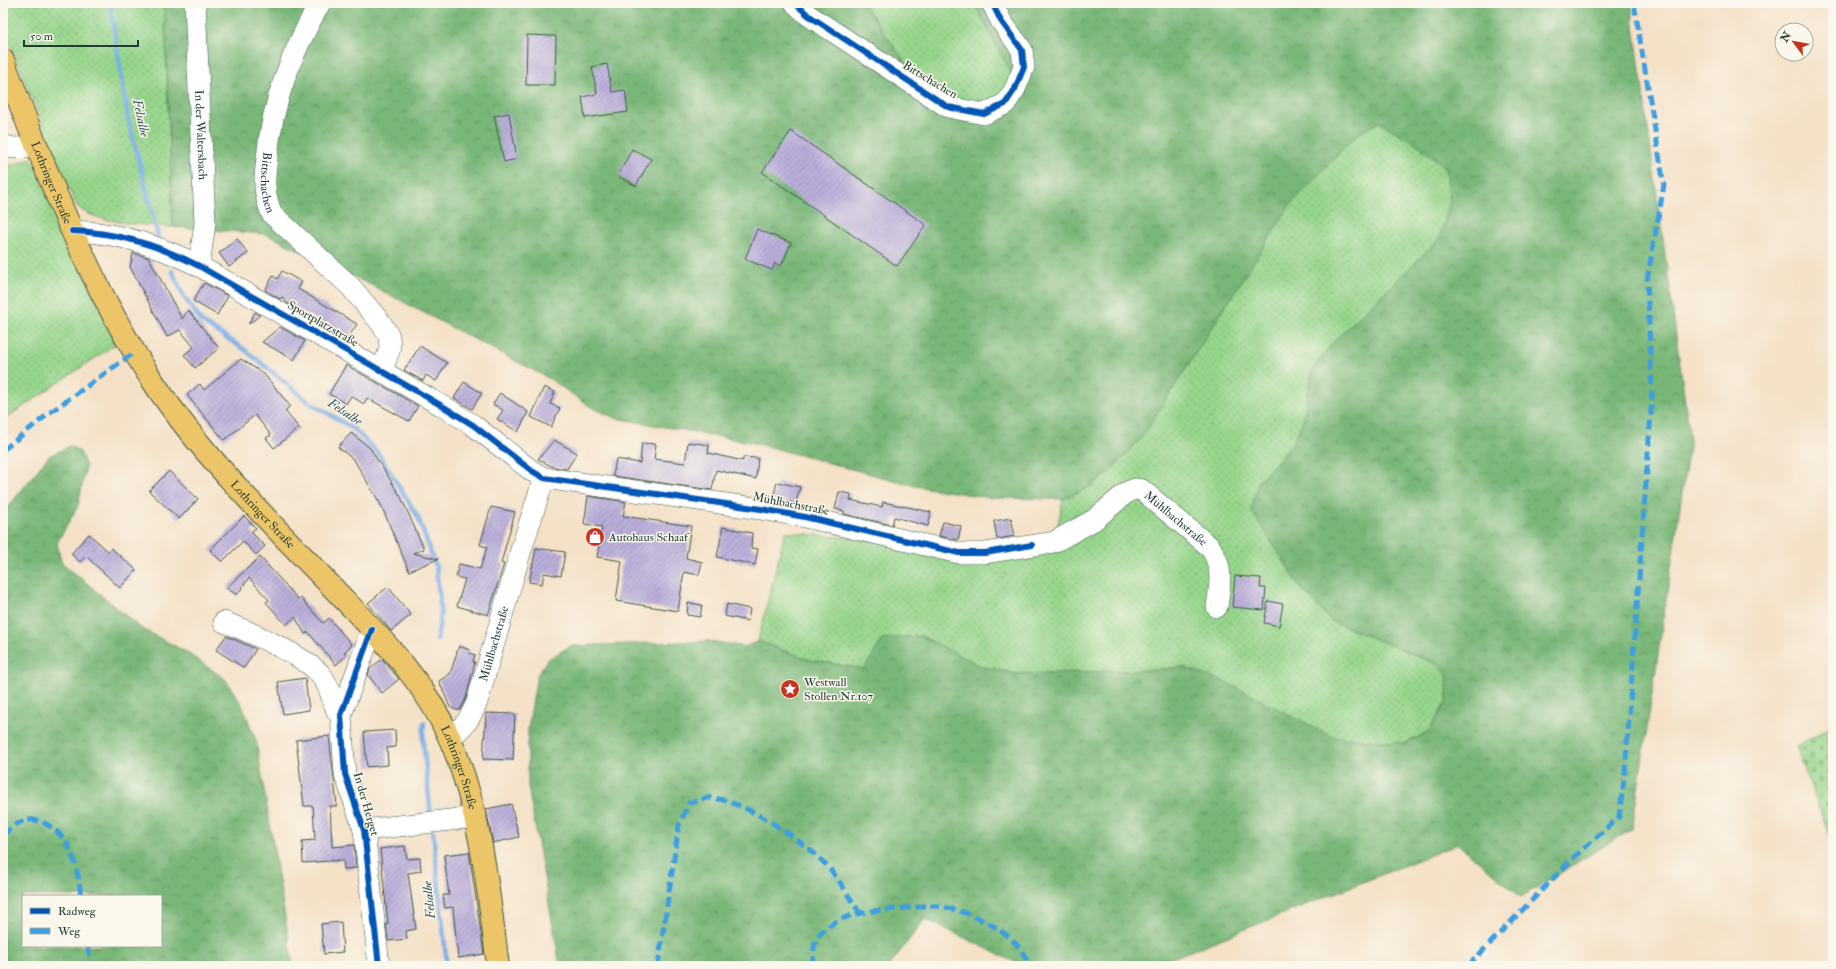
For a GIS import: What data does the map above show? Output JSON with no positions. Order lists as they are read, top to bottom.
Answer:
{
  "streets": {
    "main road": ["Lothringer Straße"],
    "street": [
      "Bittschachen",
      "In der Waltersbach",
      "Sportplatzstraße",
      "Mühlbachstraße",
      "In der Herget"
    ]
  },
  "crossings": [
    ["Bittschachen", "Sportplatzstraße"],
    ["In der Waltersbach", "Sportplatzstraße"],
    ["Lothringer Straße", "Sportplatzstraße"],
    ["Lothringer Straße", "Mühlbachstraße"],
    ["Lothringer Straße", "In der Herget"],
    ["Sportplatzstraße", "Mühlbachstraße"]
  ],
  "water": ["Felsalbe"],
  "places": {
    "shop": ["Autohaus Schaaf"],
    "place": ["Westwall Stollen Nr.107"]
  },
  "legend": ["Radweg", "Weg"],
  "scale_bar": "50 m",
  "north": "top left"
}
